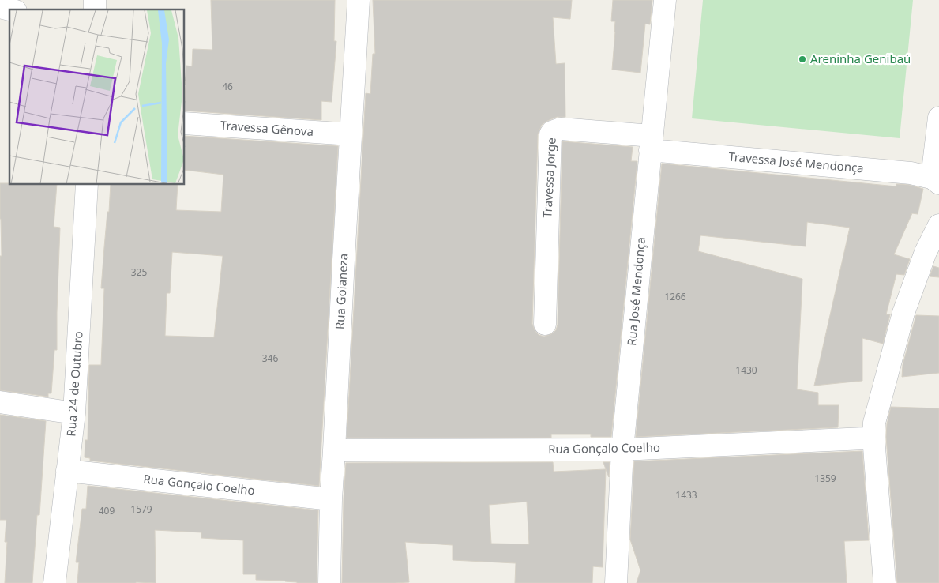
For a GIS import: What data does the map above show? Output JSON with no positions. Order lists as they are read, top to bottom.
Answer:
{
  "streets": {
    "street": [
      "Travessa Gênova",
      "Travessa José Mendonça",
      "Travessa Jorge",
      "Rua Goianeza",
      "Rua José Mendonça",
      "Rua 24 de Outubro",
      "Rua Gonçalo Coelho"
    ]
  },
  "crossings": [
    ["Travessa Gênova", "Rua Goianeza"],
    ["Travessa José Mendonça", "Travessa Jorge"],
    ["Travessa José Mendonça", "Rua José Mendonça"],
    ["Travessa Jorge", "Rua José Mendonça"],
    ["Rua Goianeza", "Rua Gonçalo Coelho"],
    ["Rua José Mendonça", "Rua Gonçalo Coelho"],
    ["Rua 24 de Outubro", "Rua Gonçalo Coelho"]
  ],
  "places": ["Areninha Genibaú"],
  "house_numbers": [
    "46",
    "325",
    "1266",
    "346",
    "1430",
    "1359",
    "1433",
    "1579",
    "409"
  ]
}
